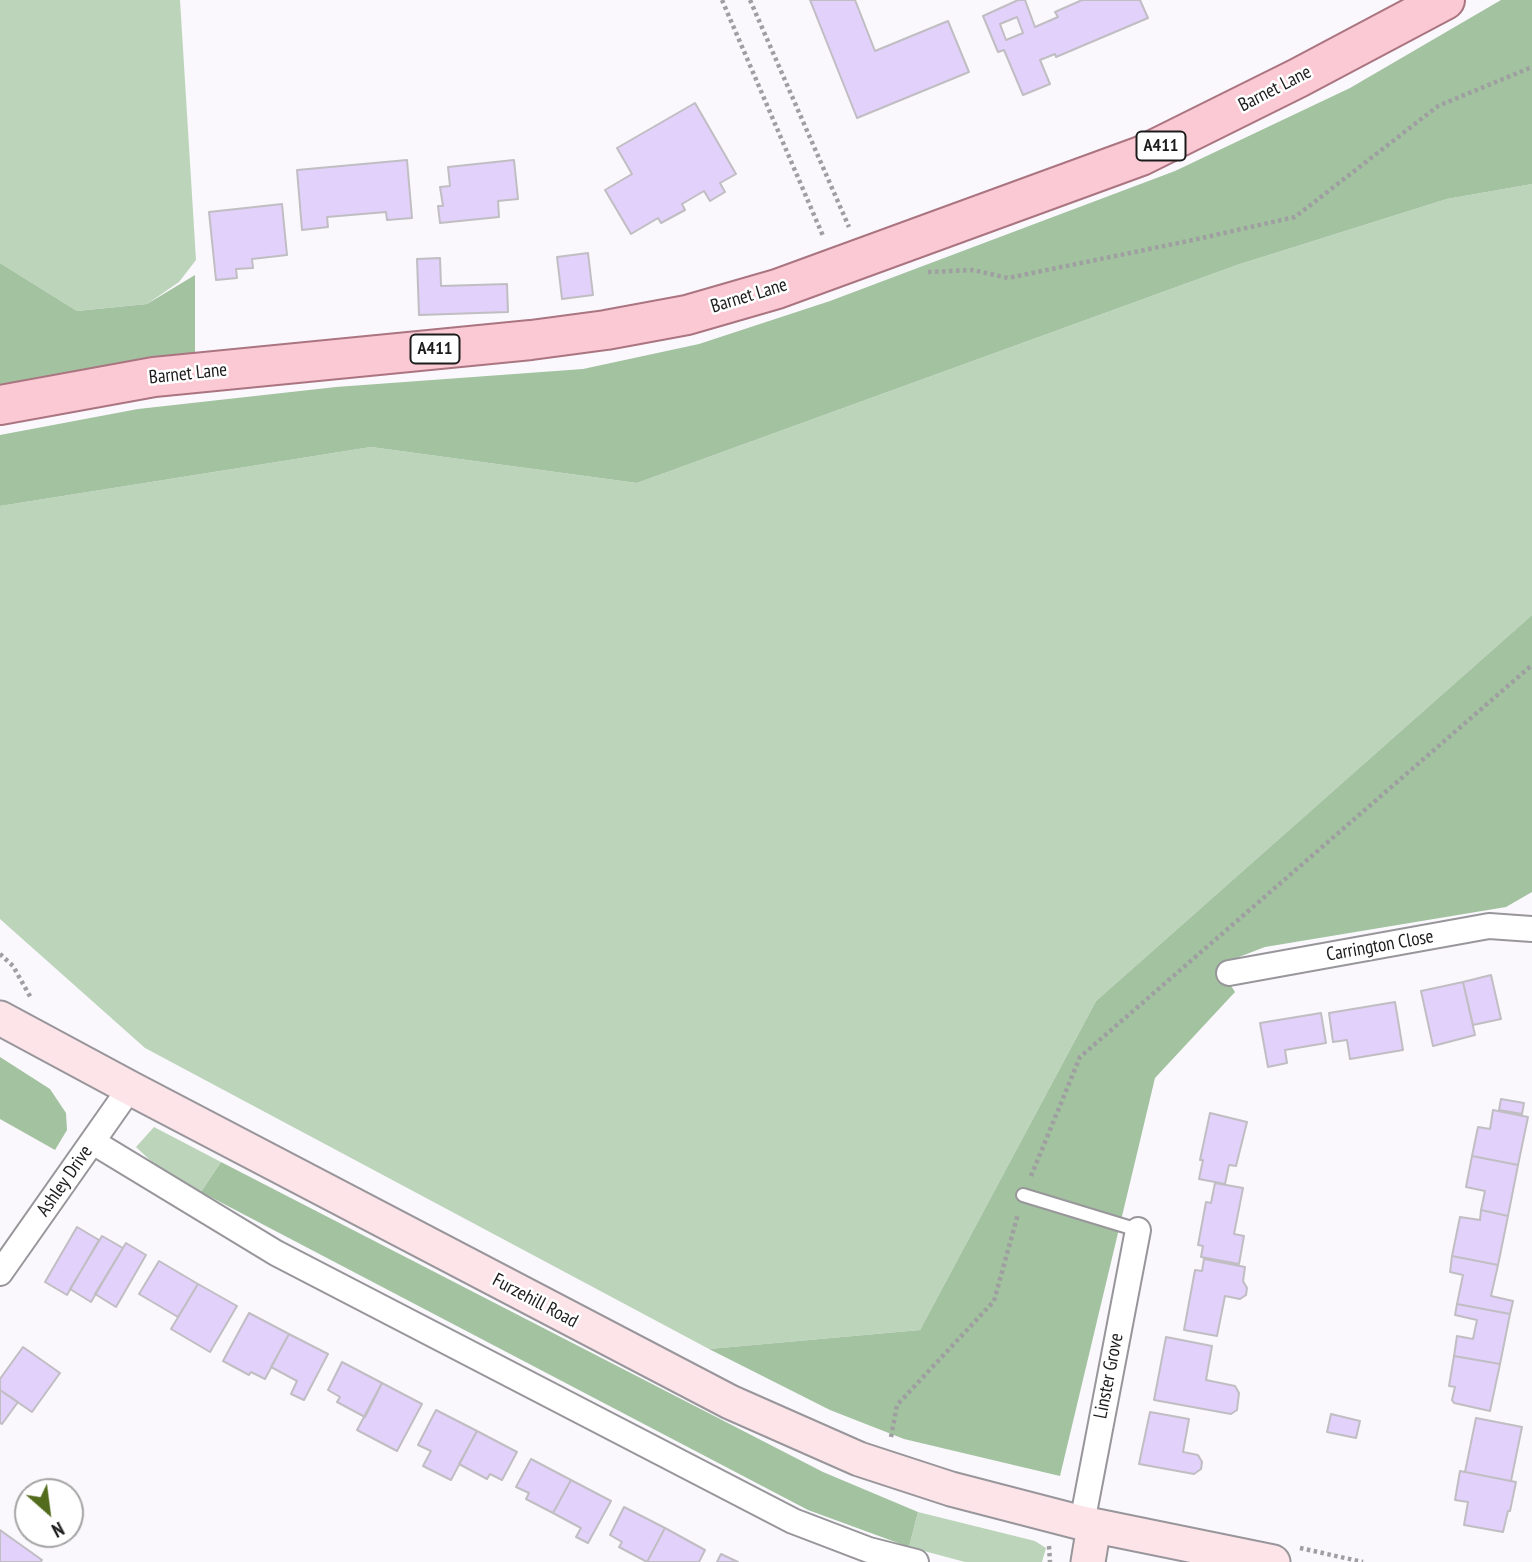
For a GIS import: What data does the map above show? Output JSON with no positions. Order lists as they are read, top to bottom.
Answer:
{
  "streets": {
    "main road": ["Barnet Lane", "A411"],
    "street": [
      "Carrington Close",
      "Ashley Drive",
      "Furzehill Road",
      "Linster Grove"
    ]
  },
  "crossings": [
    ["Ashley Drive", "Furzehill Road"],
    ["Furzehill Road", "Linster Grove"]
  ],
  "north": "bottom right"
}
